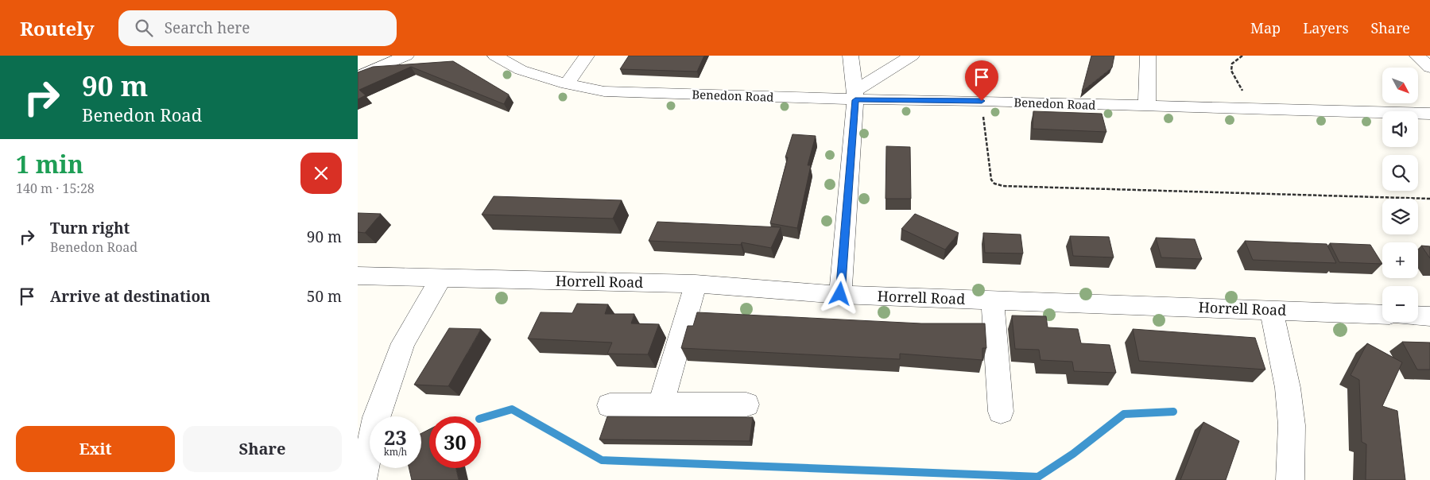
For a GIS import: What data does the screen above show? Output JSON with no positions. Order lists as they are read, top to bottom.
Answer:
{
  "streets": {
    "street": ["Benedon Road", "Horrell Road"]
  },
  "north": "bottom right",
  "page": {
    "header": "Routely",
    "search": "Search here",
    "nav": ["Map", "Layers", "Share"],
    "turn": ["90 m", "Benedon Road"],
    "map_buttons": ["+", "−"],
    "heading": ["1 min", "140 m · 15:28"],
    "list": [
      {
        "name": "Turn right",
        "note": "Benedon Road",
        "value": "90 m"
      },
      {
        "name": "Arrive at destination",
        "value": "50 m"
      }
    ],
    "speed": "23 km/h",
    "limit": "30",
    "buttons": ["Exit", "Share"]
  }
}
